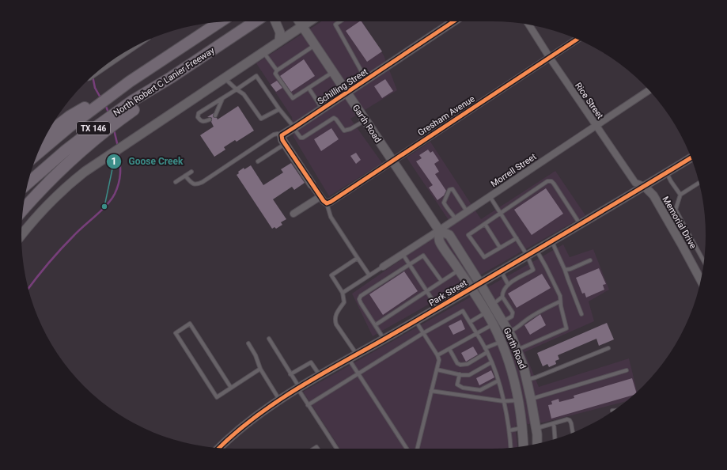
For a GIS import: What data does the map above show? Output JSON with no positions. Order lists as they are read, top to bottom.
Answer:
{
  "streets": {
    "highway": ["North Robert C Lanier Freeway", "TX 146"],
    "main road": ["Garth Road"],
    "street": [
      "Schilling Street",
      "Rice Street",
      "Gresham Avenue",
      "Morrell Street",
      "Memorial Drive",
      "Park Street"
    ]
  },
  "crossings": [
    ["Schilling Street", "Garth Road"],
    ["Rice Street", "Gresham Avenue"],
    ["Rice Street", "Morrell Street"],
    ["Rice Street", "Memorial Drive"],
    ["Rice Street", "Park Street"],
    ["Gresham Avenue", "Garth Road"],
    ["Garth Road", "Morrell Street"],
    ["Garth Road", "Park Street"],
    ["Memorial Drive", "Park Street"]
  ],
  "places": ["Goose Creek"]
}
